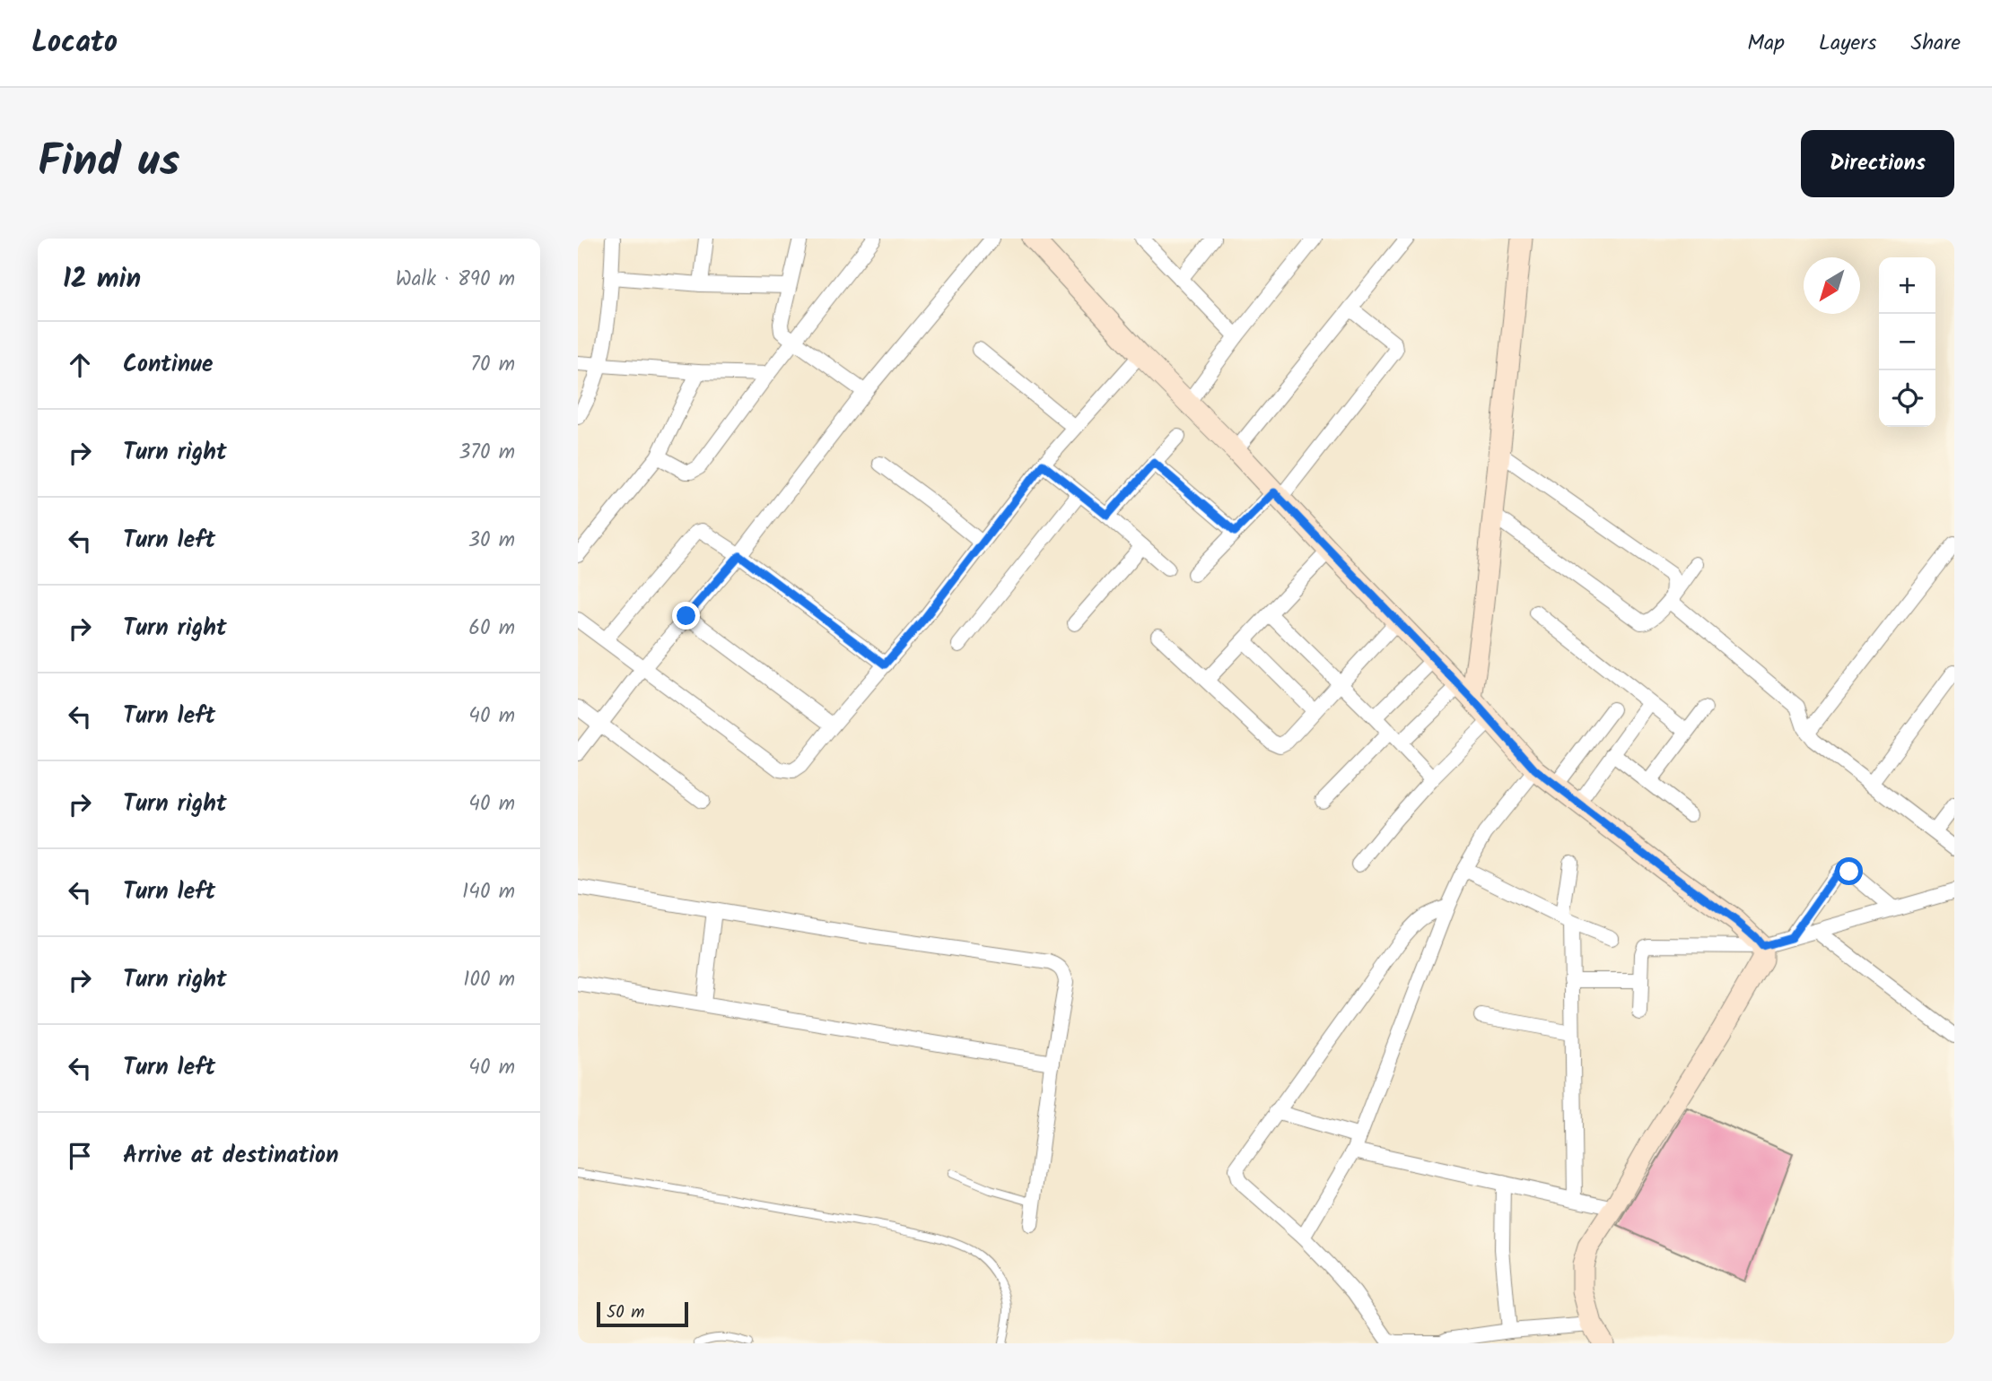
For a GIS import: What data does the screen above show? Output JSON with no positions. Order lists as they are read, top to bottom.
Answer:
{
  "scale_bar": "50 m",
  "north": "bottom left",
  "page": {
    "header": "Locato",
    "nav": ["Map", "Layers", "Share"],
    "title": "Find us",
    "buttons": "Directions",
    "heading": ["12 min", "Walk · 890 m"],
    "map_buttons": ["+", "−"],
    "list": [
      ["Continue", "70 m"],
      ["Turn right", "370 m"],
      ["Turn left", "30 m"],
      ["Turn right", "60 m"],
      ["Turn left", "40 m"],
      ["Turn right", "40 m"],
      ["Turn left", "140 m"],
      ["Turn right", "100 m"],
      ["Turn left", "40 m"],
      "Arrive at destination"
    ],
    "scale": "50 m"
  }
}
